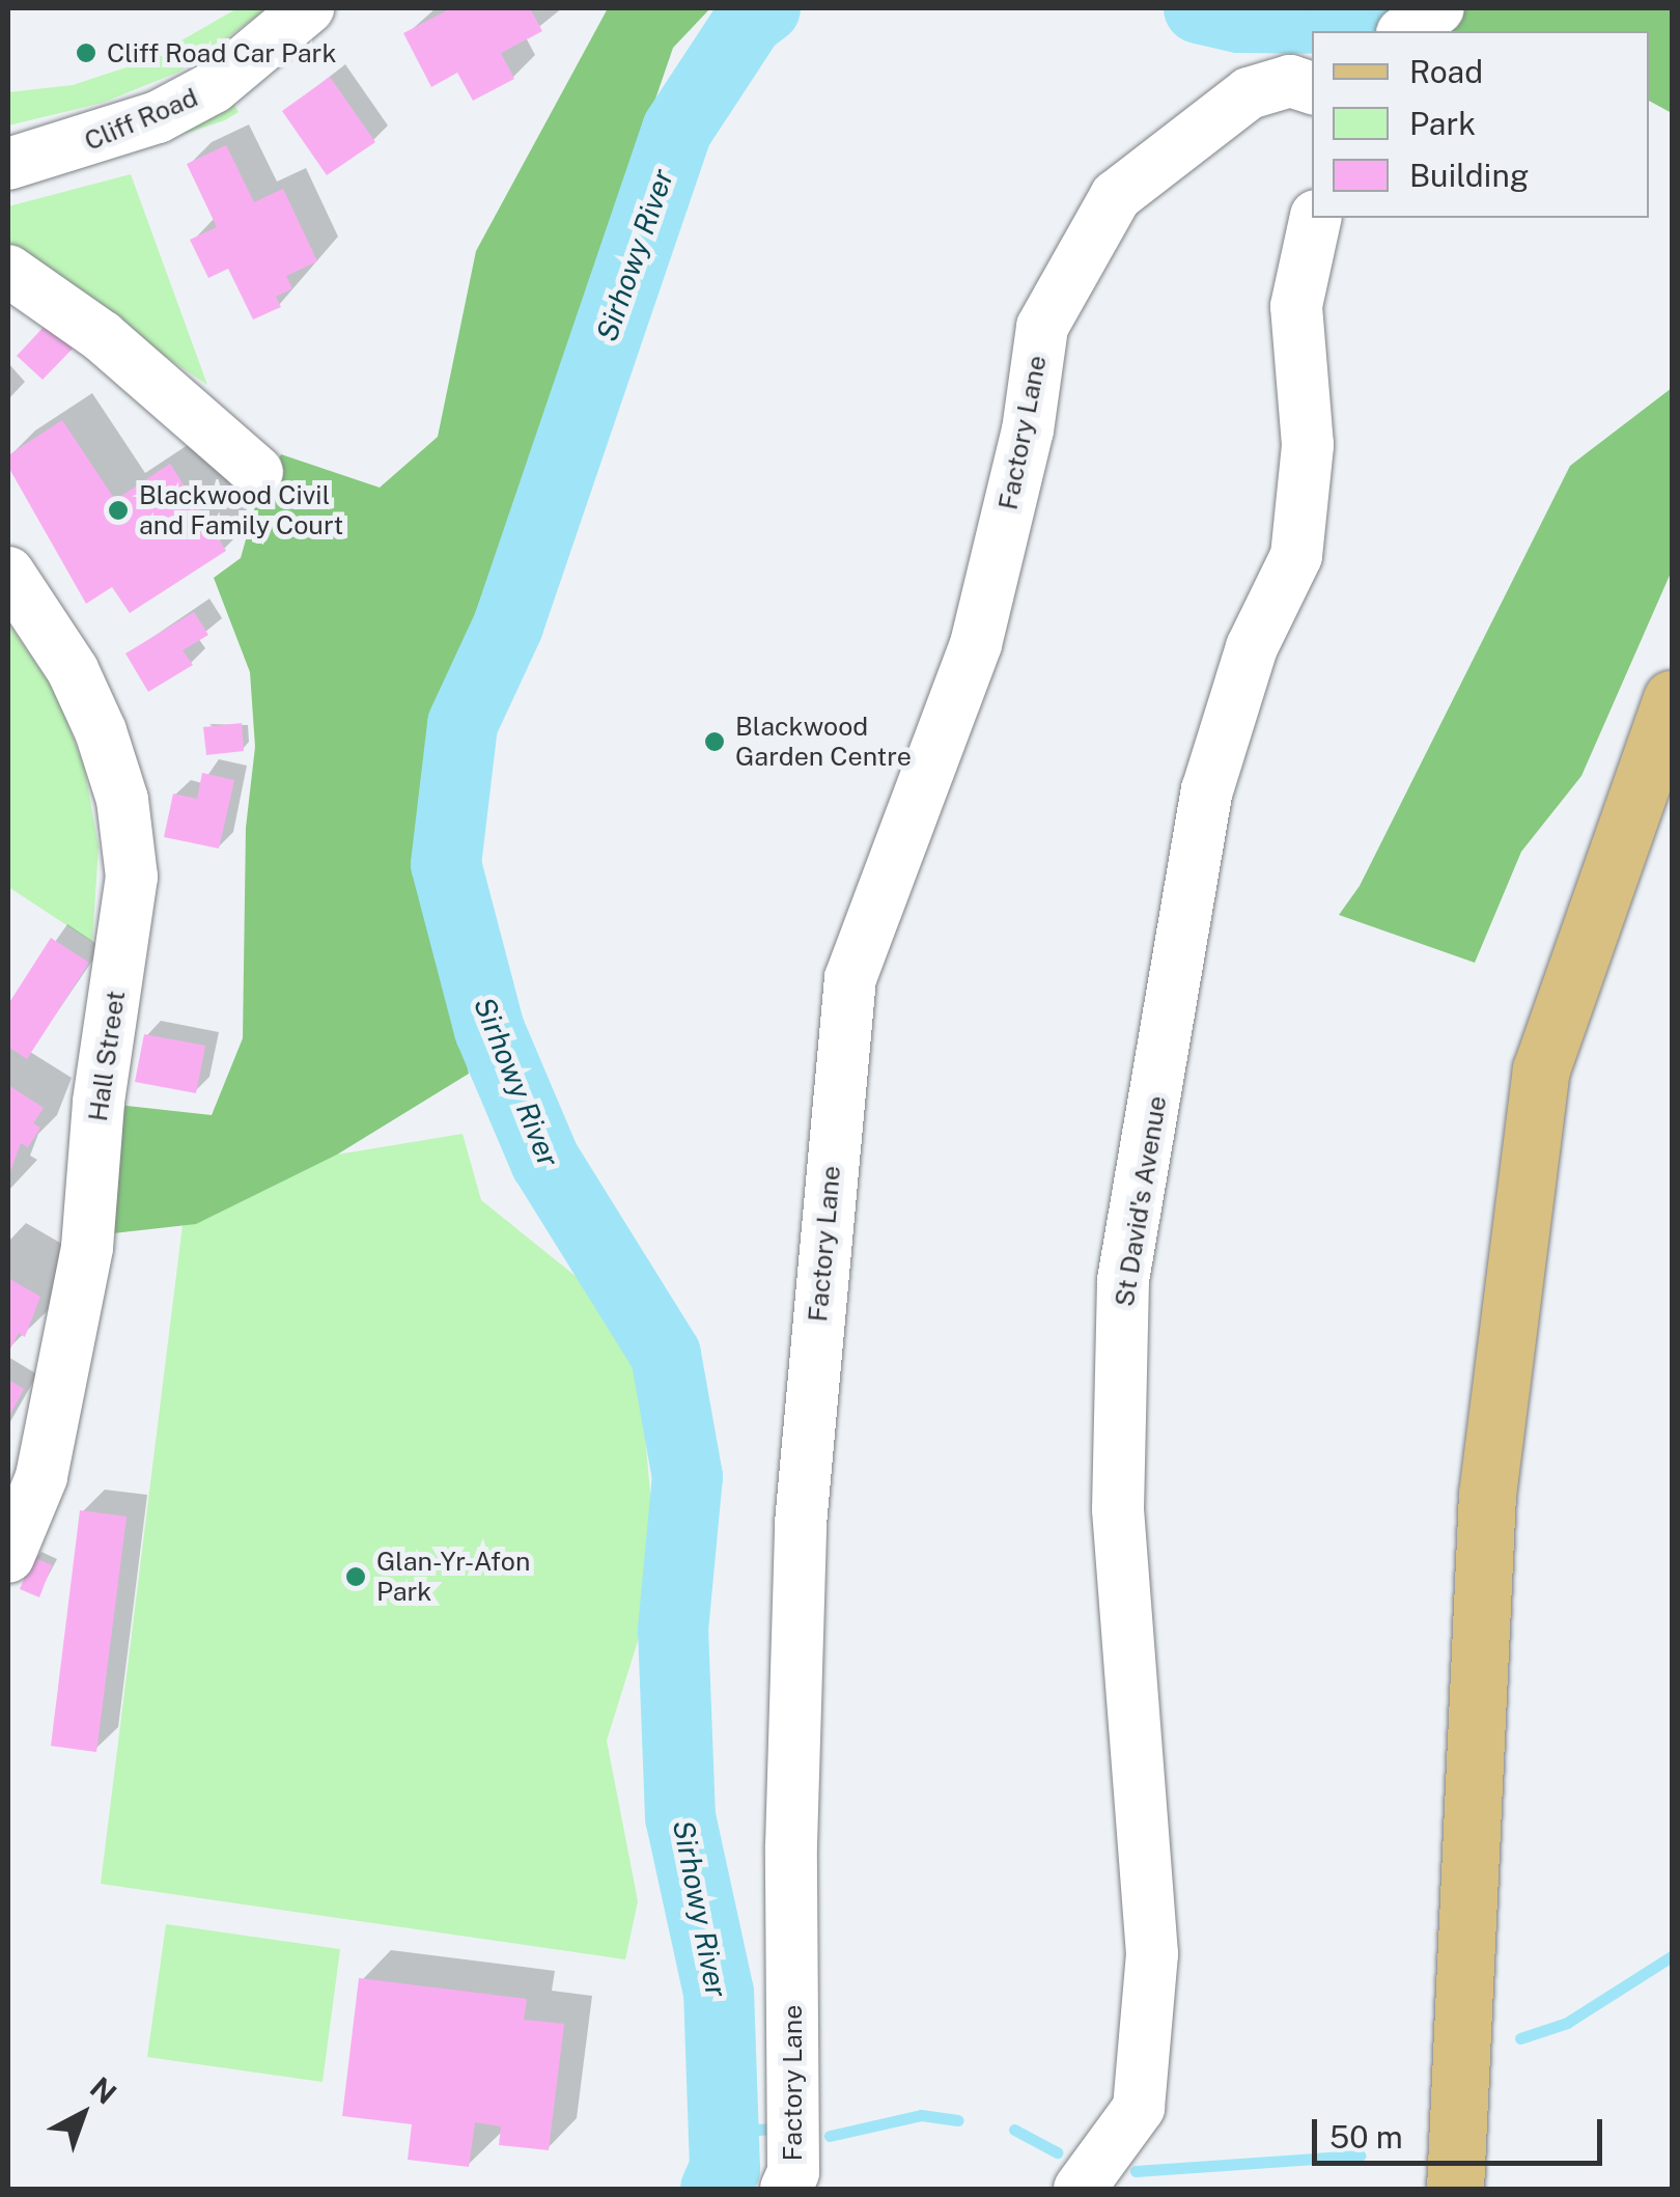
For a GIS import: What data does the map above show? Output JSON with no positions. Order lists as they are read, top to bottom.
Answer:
{
  "streets": {
    "street": [
      "Cliff Road",
      "Factory Lane",
      "Hall Street",
      "St David's Avenue"
    ]
  },
  "water": ["Sirhowy River"],
  "places": [
    "Cliff Road Car Park",
    "Blackwood Civil and Family Court",
    "Blackwood Garden Centre",
    "Glan-Yr-Afon Park"
  ],
  "legend": ["Road", "Park", "Building"],
  "scale_bar": "50 m",
  "north": "top right"
}
